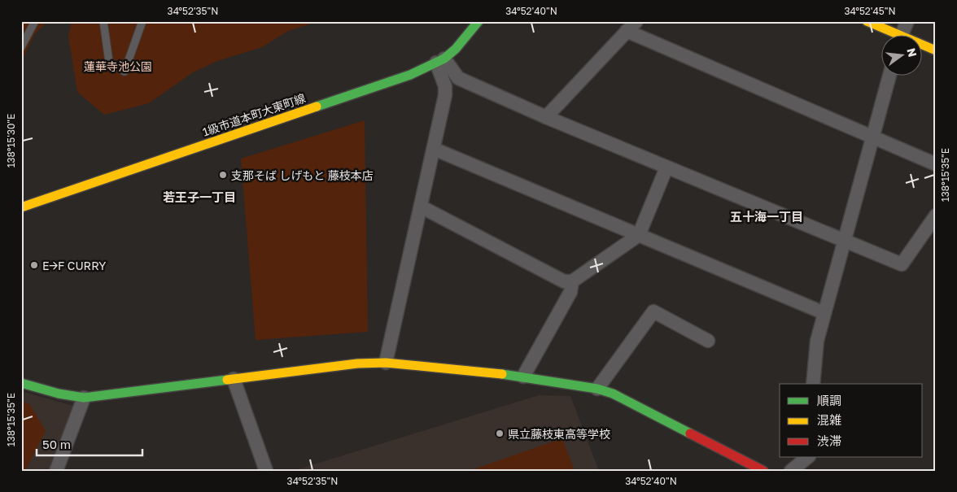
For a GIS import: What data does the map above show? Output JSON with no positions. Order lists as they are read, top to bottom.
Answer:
{
  "streets": {
    "street": ["1級市道本町大東町線"]
  },
  "districts": ["若王子一丁目", "五十海一丁目"],
  "parks": ["蓮華寺池公園"],
  "places": ["支那そば しげもと 藤枝本店", "E→F CURRY", "県立藤枝東高等学校"],
  "legend": ["順調", "混雑", "渋滞"],
  "scale_bar": "50 m",
  "north": "right",
  "coordinates": [
    "34°52'35\"N",
    "34°52'40\"N",
    "34°52'45\"N",
    "138°15'30\"E",
    "138°15'35\"E"
  ]
}
